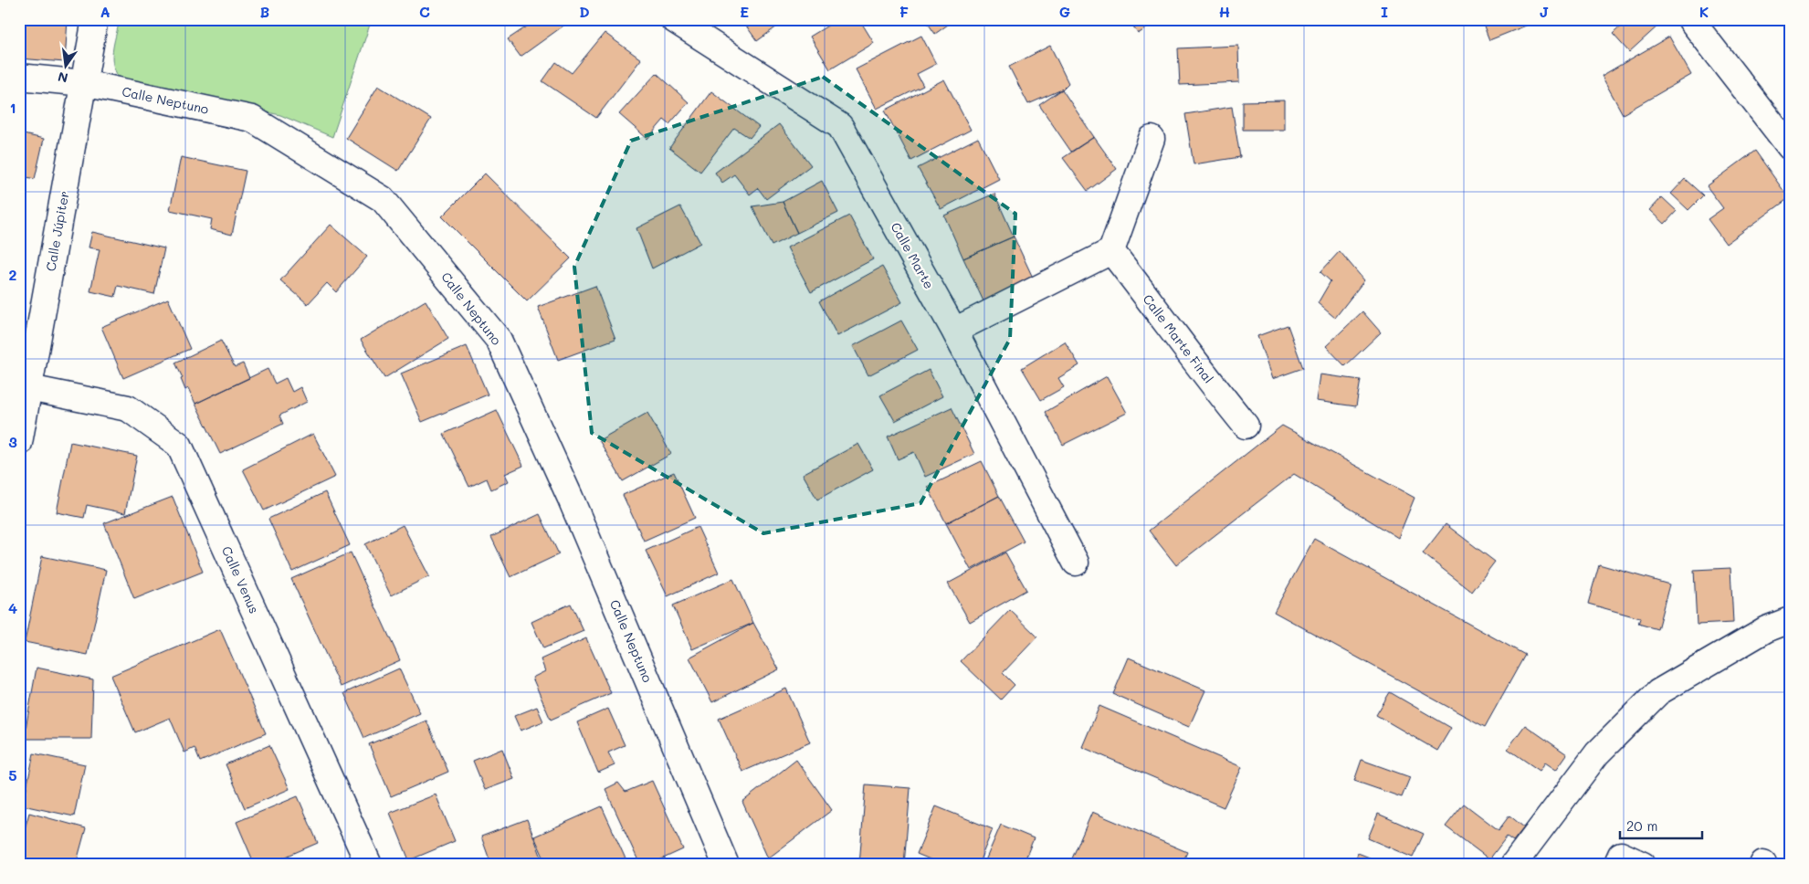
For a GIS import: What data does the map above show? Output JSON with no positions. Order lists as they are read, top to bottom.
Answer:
{
  "streets": {
    "street": [
      "Calle Neptuno",
      "Calle Júpiter",
      "Calle Marte",
      "Calle Marte Final",
      "Calle Venus"
    ]
  },
  "crossings": [
    ["Calle Neptuno", "Calle Júpiter"],
    ["Calle Júpiter", "Calle Venus"]
  ],
  "scale_bar": "20 m",
  "north": "bottom",
  "grid": {
    "columns": [
      "A",
      "B",
      "C",
      "D",
      "E",
      "F",
      "G",
      "H",
      "I",
      "J",
      "K"
    ],
    "rows": [
      "1",
      "2",
      "3",
      "4",
      "5"
    ]
  }
}
